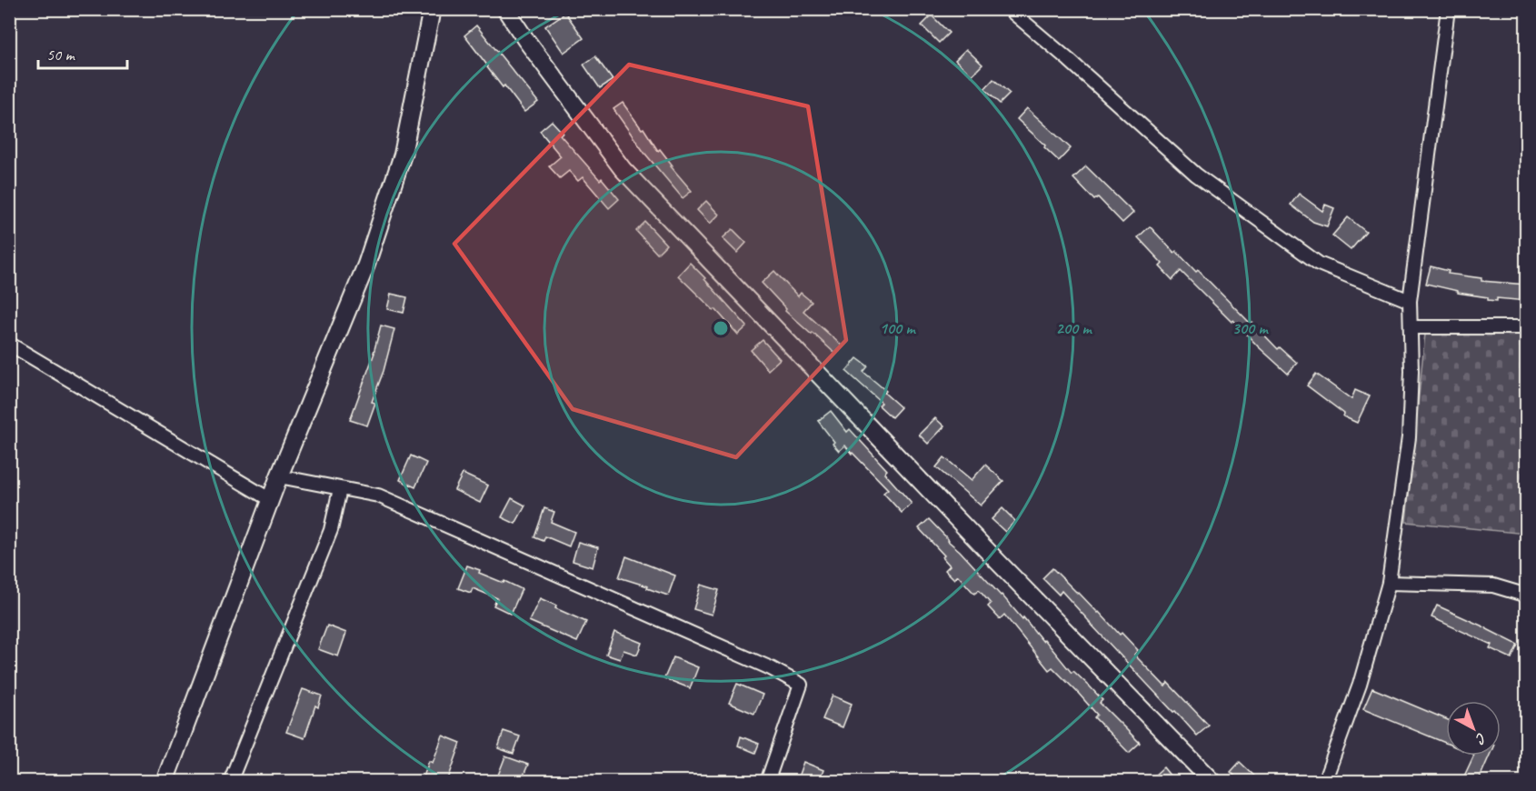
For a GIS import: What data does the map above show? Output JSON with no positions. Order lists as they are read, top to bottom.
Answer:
{
  "scale_bar": "50 m",
  "north": "bottom right",
  "rings": ["100 m", "200 m", "300 m"]
}
